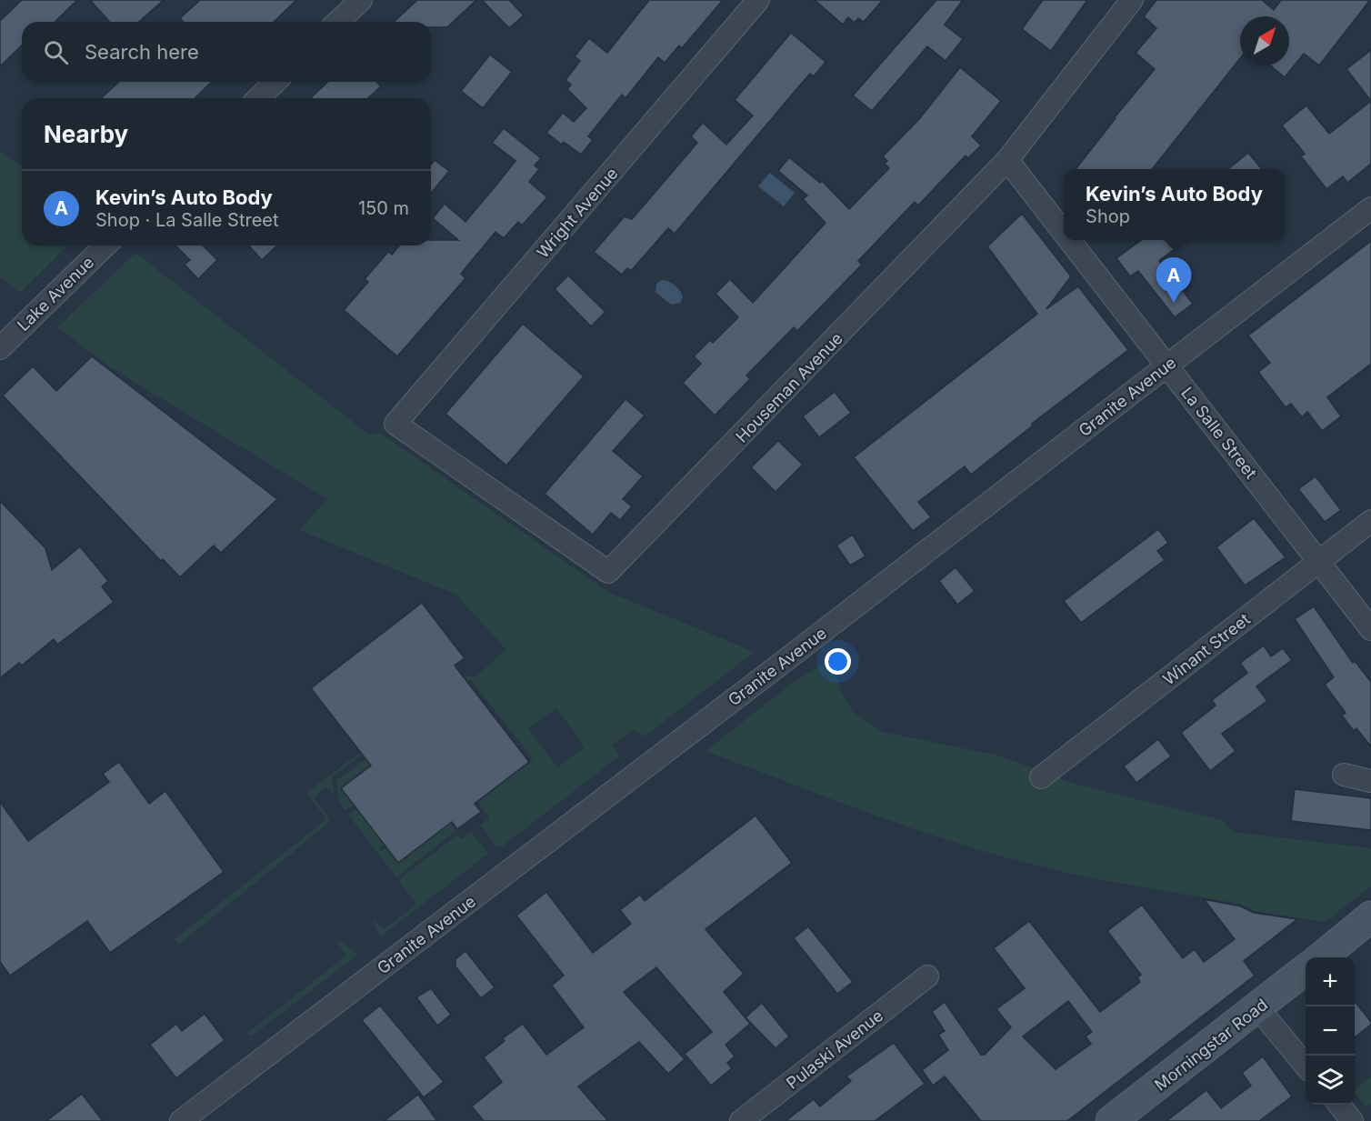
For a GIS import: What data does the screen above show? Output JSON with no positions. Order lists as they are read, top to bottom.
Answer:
{
  "streets": {
    "street": [
      "Wright Avenue",
      "Lake Avenue",
      "Houseman Avenue",
      "Granite Avenue",
      "La Salle Street",
      "Winant Street",
      "Morningstar Road",
      "Pulaski Avenue"
    ]
  },
  "crossings": [
    ["Wright Avenue", "Houseman Avenue"],
    ["Houseman Avenue", "La Salle Street"],
    ["Granite Avenue", "La Salle Street"],
    ["La Salle Street", "Winant Street"]
  ],
  "north": "top right",
  "page": {
    "search": "Search here",
    "heading": "Nearby",
    "popup": ["Kevin’s Auto Body", "Shop"],
    "list": [
      {
        "mark": "A",
        "name": "Kevin’s Auto Body",
        "note": "Shop · La Salle Street",
        "value": "150 m"
      }
    ],
    "pins": "A",
    "map_buttons": ["+", "−"]
  }
}
